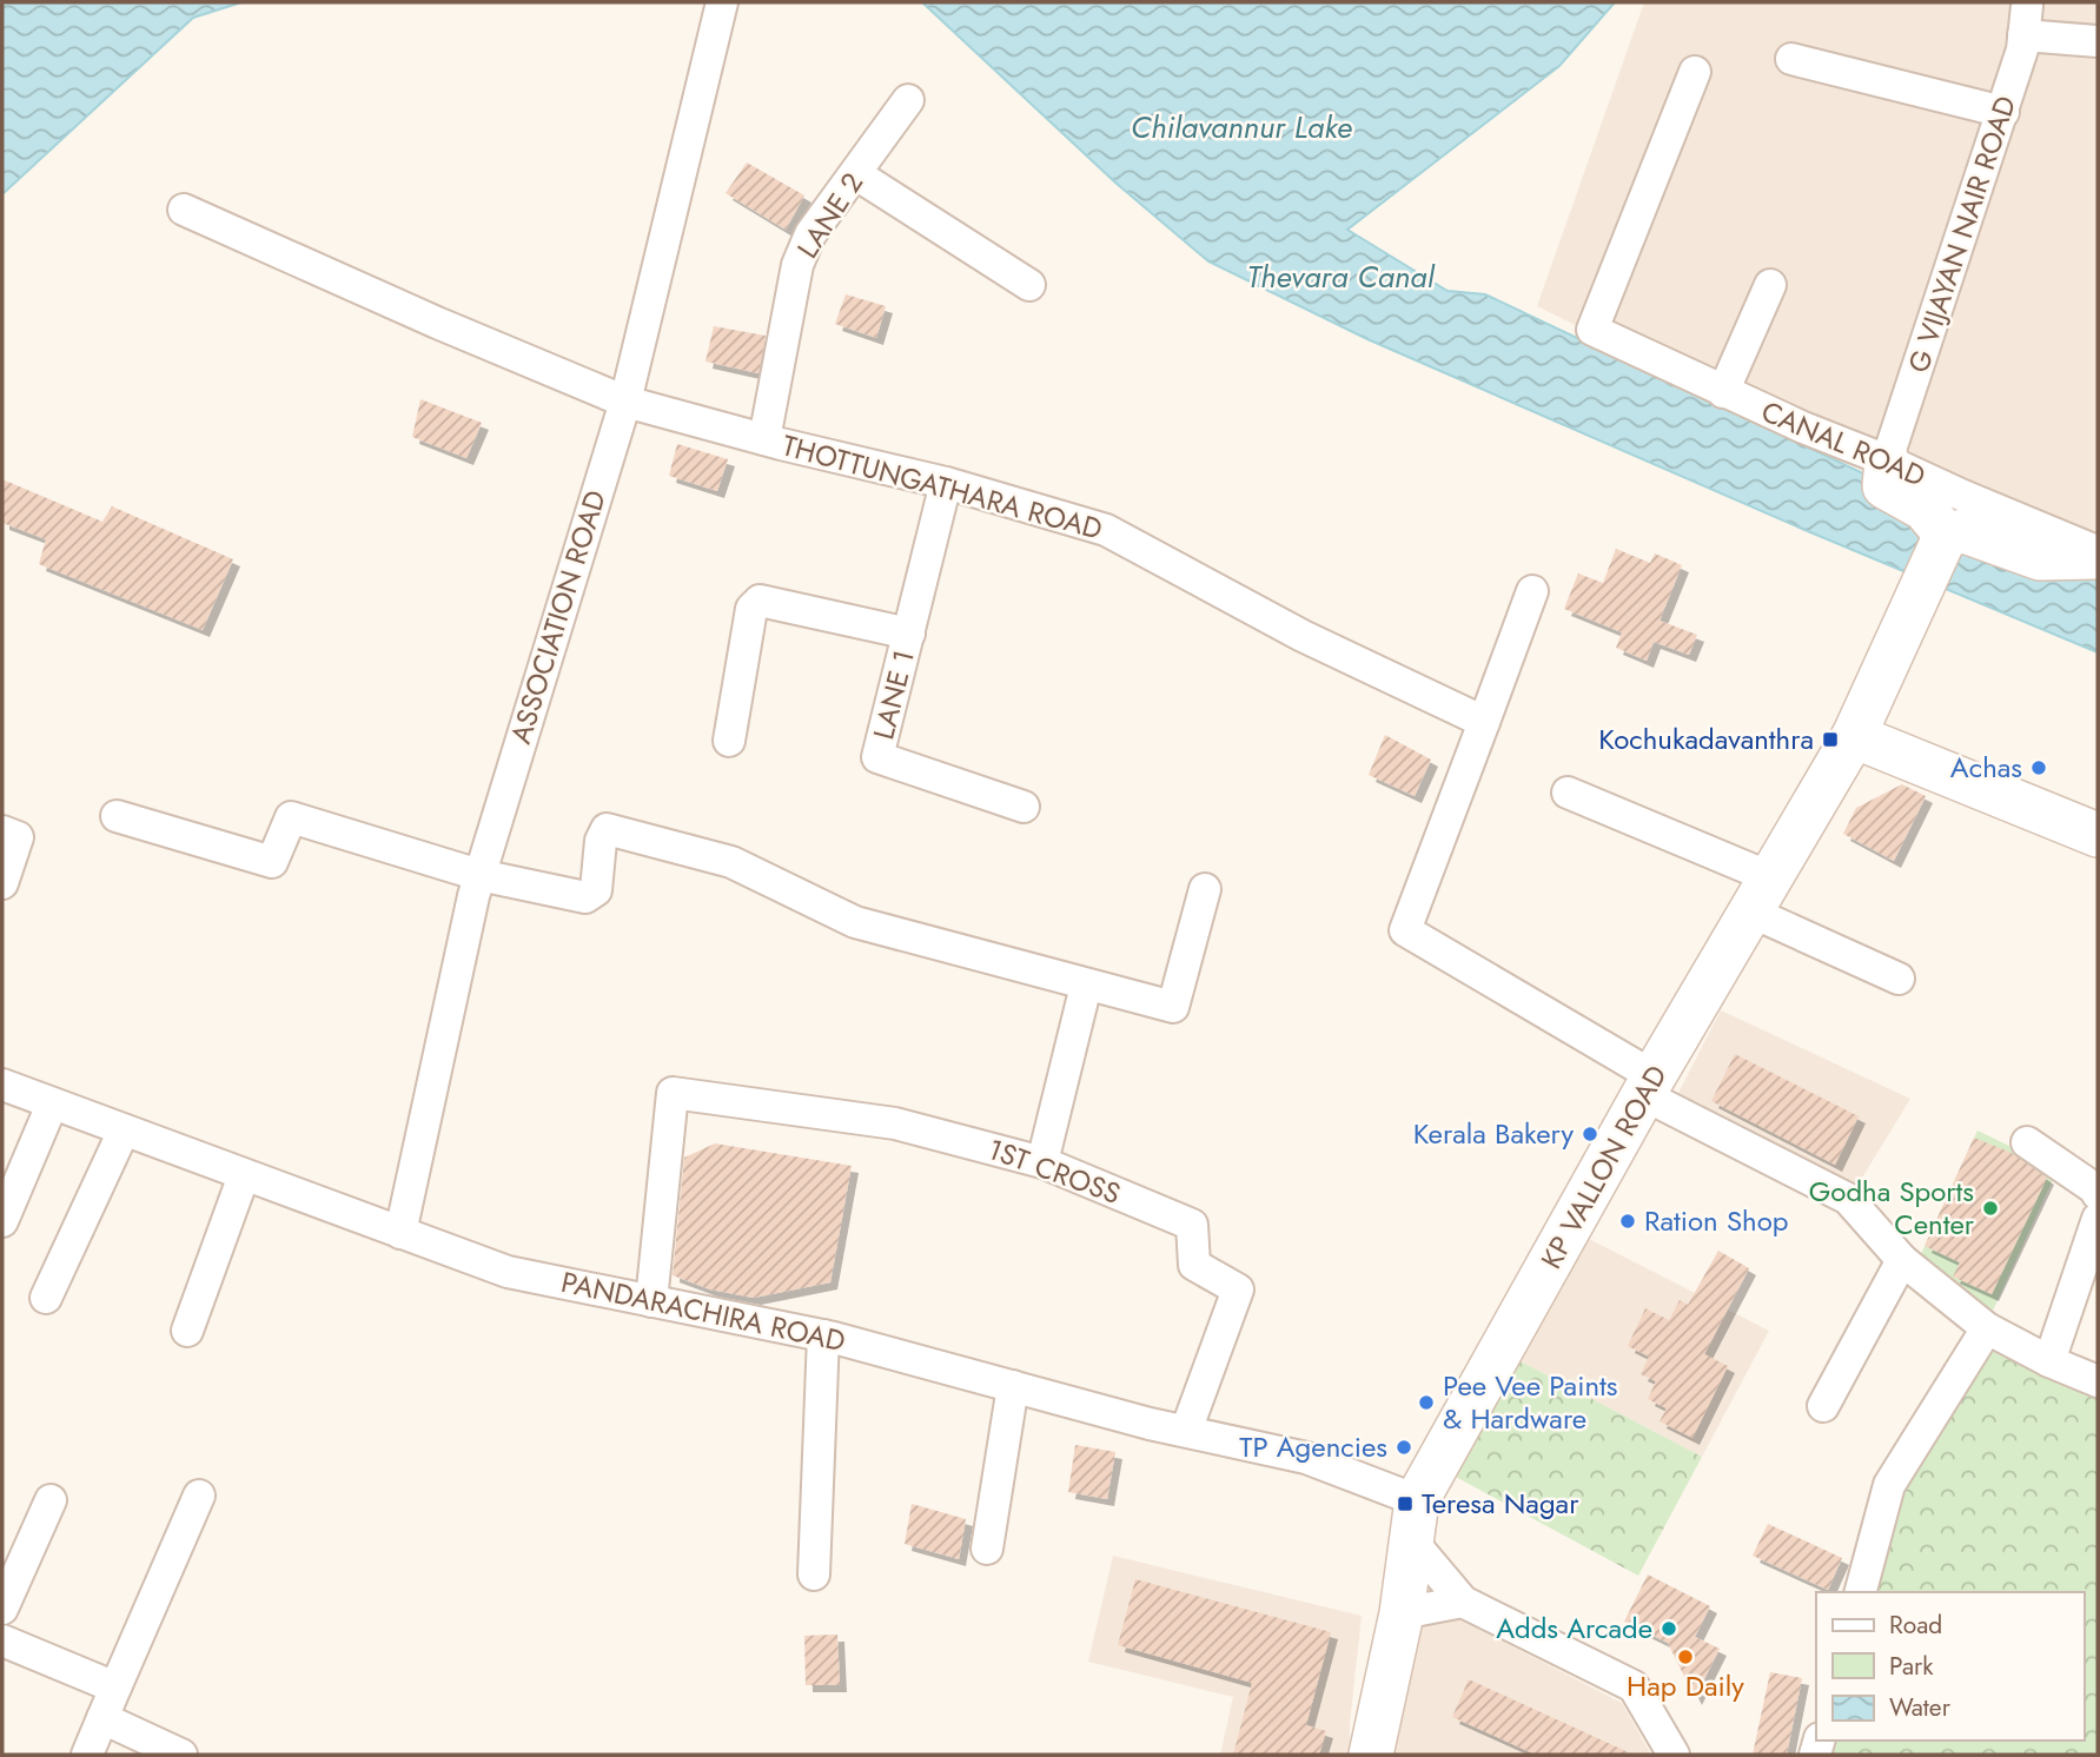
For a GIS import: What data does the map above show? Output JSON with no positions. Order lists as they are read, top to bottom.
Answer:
{
  "streets": {
    "street": [
      "LANE 2",
      "G VIJAYAN NAIR ROAD",
      "CANAL ROAD",
      "THOTTUNGATHARA ROAD",
      "ASSOCIATION ROAD",
      "LANE 1",
      "KP VALLON ROAD",
      "1ST CROSS",
      "PANDARACHIRA ROAD"
    ]
  },
  "crossings": [
    ["LANE 2", "THOTTUNGATHARA ROAD"],
    ["G VIJAYAN NAIR ROAD", "CANAL ROAD"],
    ["THOTTUNGATHARA ROAD", "ASSOCIATION ROAD"],
    ["THOTTUNGATHARA ROAD", "LANE 1"],
    ["ASSOCIATION ROAD", "PANDARACHIRA ROAD"],
    ["KP VALLON ROAD", "PANDARACHIRA ROAD"],
    ["1ST CROSS", "PANDARACHIRA ROAD"]
  ],
  "water": ["Chilavannur Lake", "Thevara Canal"],
  "places": {
    "transit": ["Kochukadavanthra", "Teresa Nagar"],
    "other": [
      "Achas",
      "Kerala Bakery",
      "Godha Sports Center",
      "Ration Shop",
      "Pee Vee Paints & Hardware",
      "TP Agencies",
      "Adds Arcade",
      "Hap Daily"
    ]
  },
  "legend": ["Road", "Park", "Water"]
}
